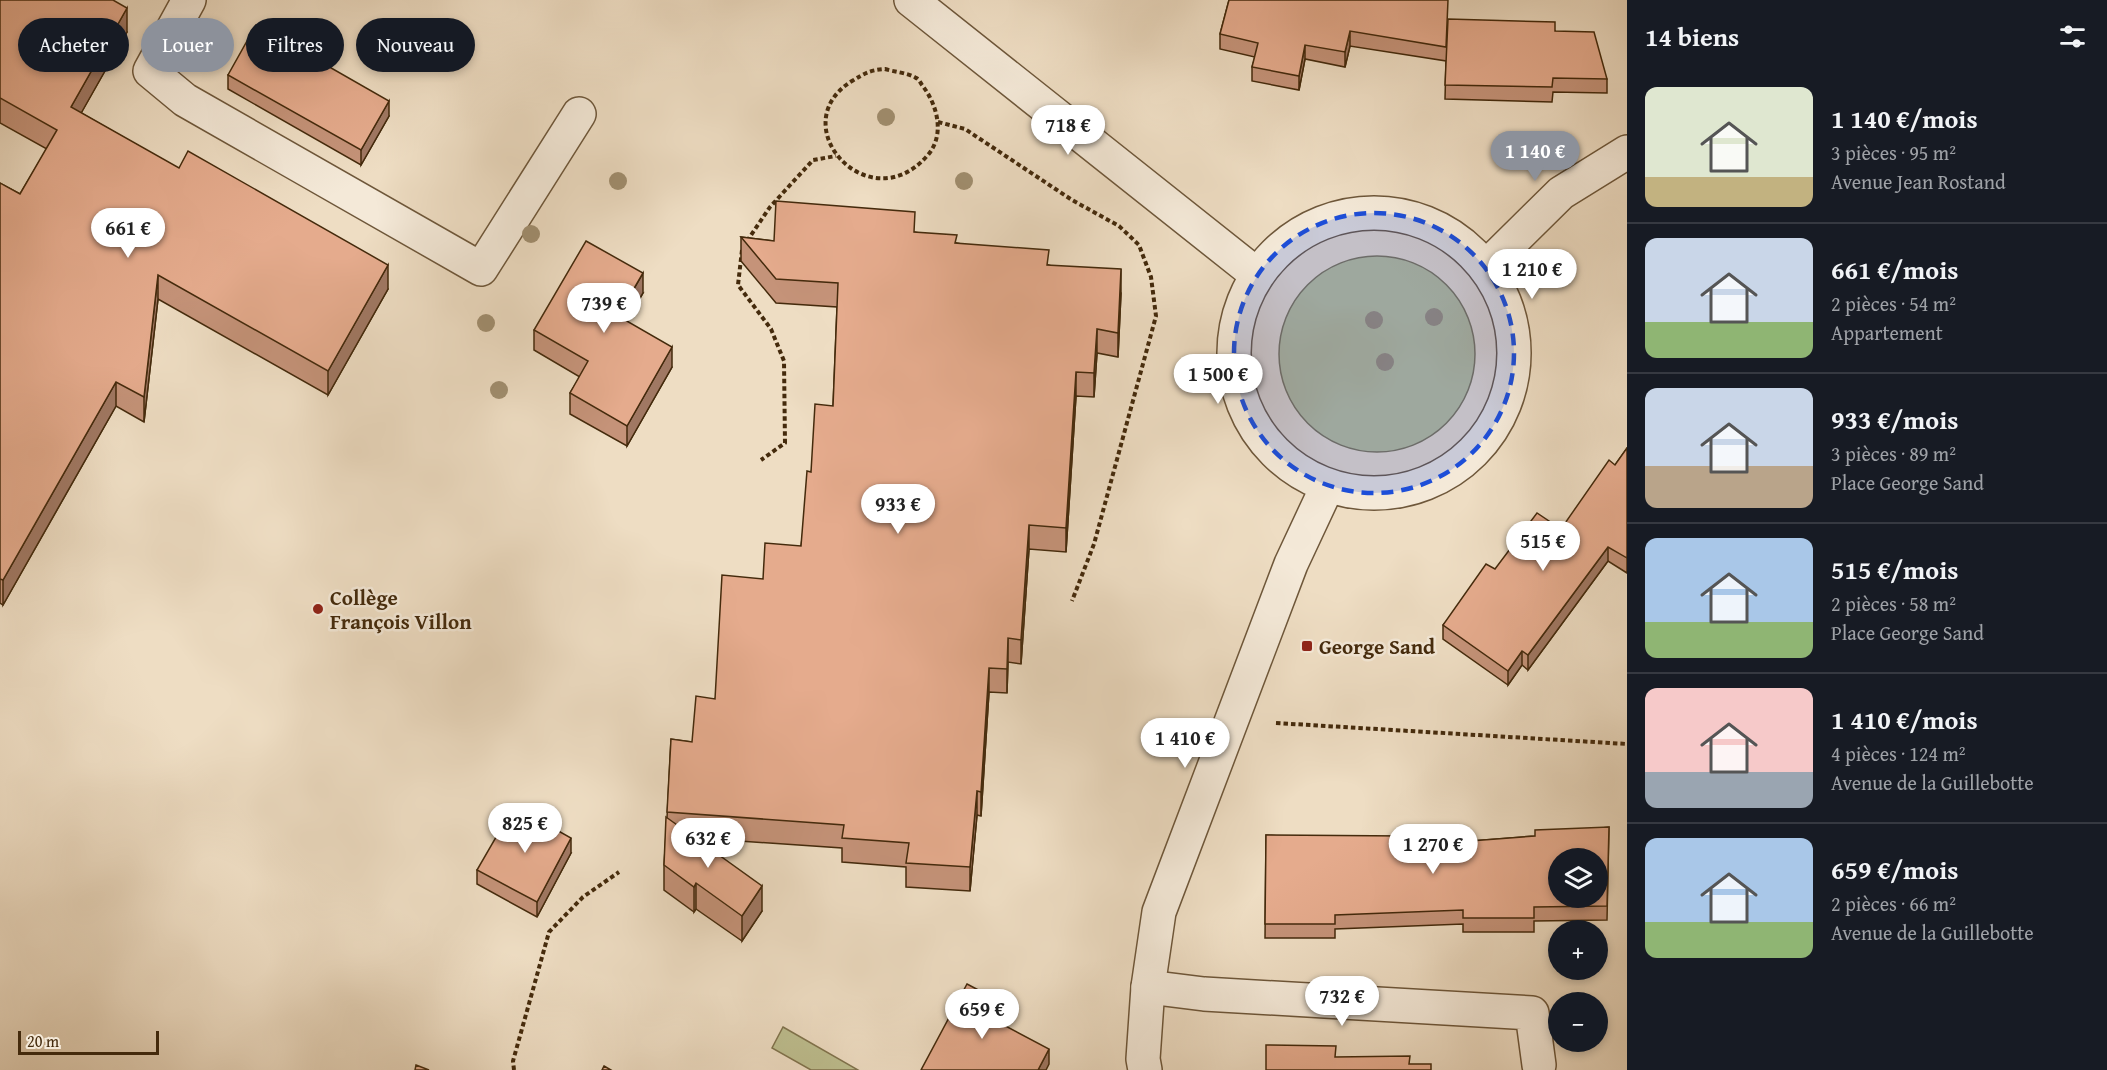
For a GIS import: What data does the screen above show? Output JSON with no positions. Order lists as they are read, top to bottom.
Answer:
{
  "places": {
    "other": ["Collège François Villon"],
    "transit": ["George Sand"]
  },
  "scale_bar": "20 m",
  "page": {
    "heading": "14 biens",
    "chip": [
      "Acheter",
      "Louer",
      "Filtres",
      "Nouveau"
    ],
    "list": [
      {
        "name": "1 140 €/mois",
        "note": "3 pièces · 95 m² · Avenue Jean Rostand"
      },
      {
        "name": "661 €/mois",
        "note": "2 pièces · 54 m² · Appartement"
      },
      {
        "name": "933 €/mois",
        "note": "3 pièces · 89 m² · Place George Sand"
      },
      {
        "name": "515 €/mois",
        "note": "2 pièces · 58 m² · Place George Sand"
      },
      {
        "name": "1 410 €/mois",
        "note": "4 pièces · 124 m² · Avenue de la Guillebotte"
      },
      {
        "name": "659 €/mois",
        "note": "2 pièces · 66 m² · Avenue de la Guillebotte"
      }
    ],
    "price": [
      "718 €",
      "1 140 €",
      "661 €",
      "1 210 €",
      "739 €",
      "1 500 €",
      "933 €",
      "515 €",
      "1 410 €",
      "825 €",
      "632 €",
      "1 270 €",
      "732 €",
      "659 €"
    ],
    "map_buttons": ["+", "−"],
    "scale": "20 m"
  }
}
